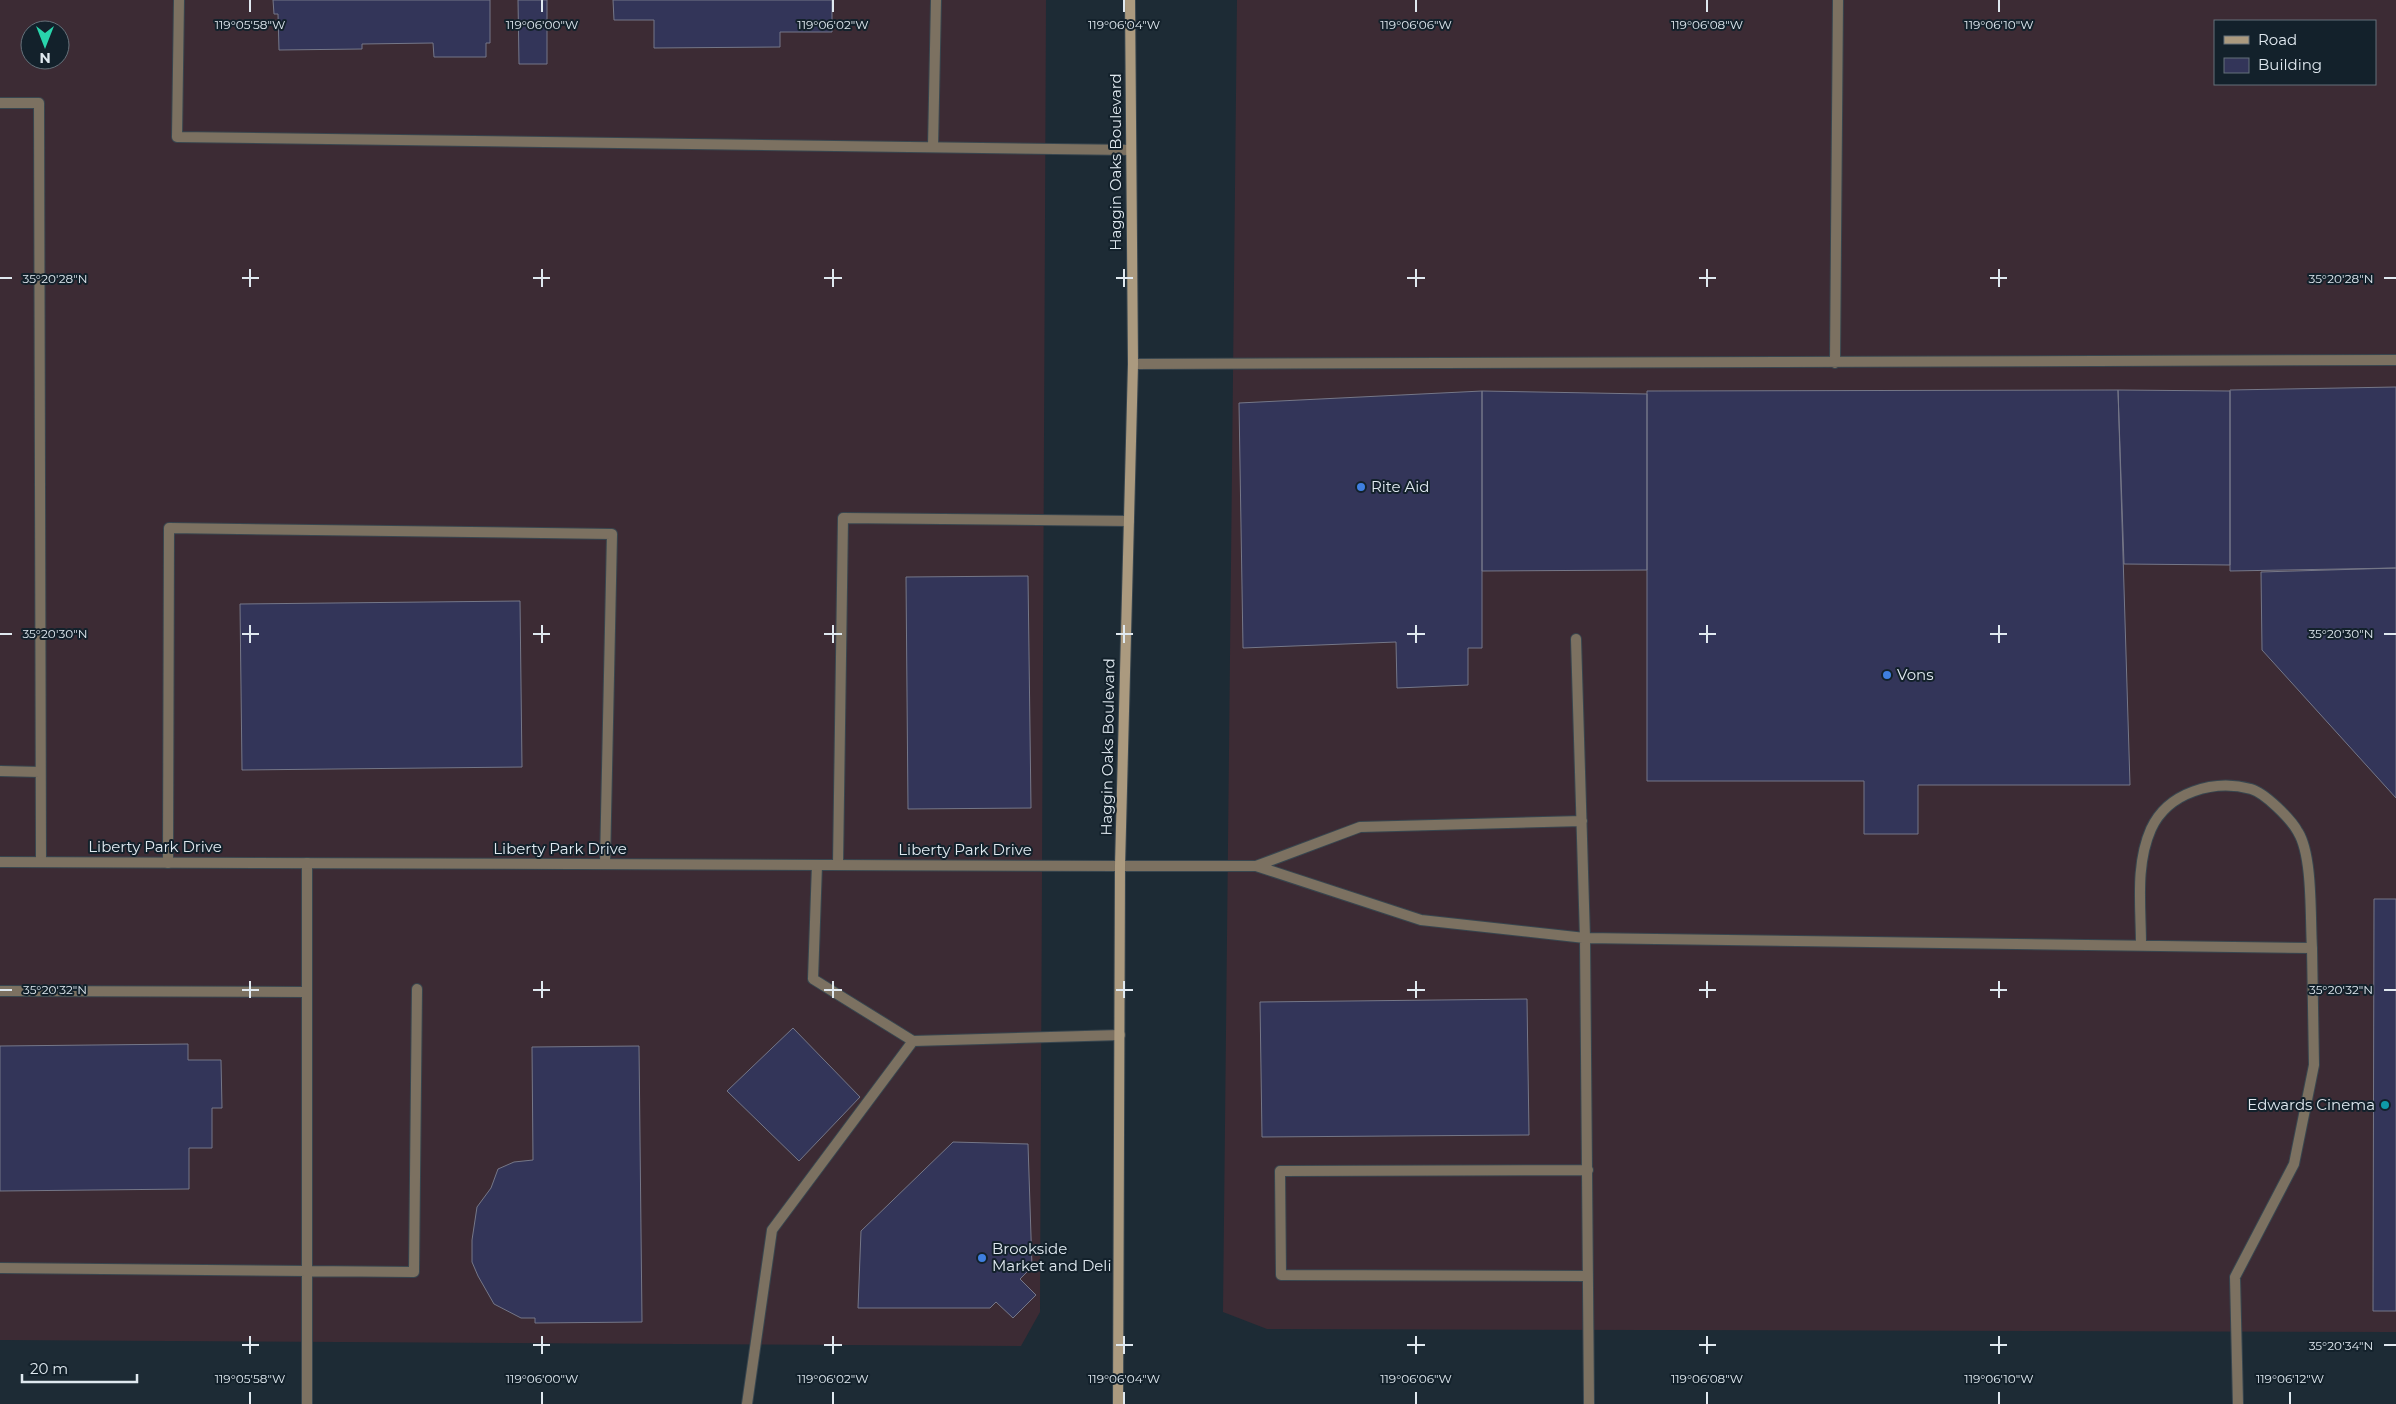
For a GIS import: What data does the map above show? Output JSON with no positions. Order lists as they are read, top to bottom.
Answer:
{
  "streets": {
    "street": ["Haggin Oaks Boulevard", "Liberty Park Drive"]
  },
  "crossings": [
    ["Haggin Oaks Boulevard", "Liberty Park Drive"]
  ],
  "places": [
    "Rite Aid",
    "Vons",
    "Edwards Cinema",
    "Brookside Market and Deli"
  ],
  "legend": ["Road", "Building"],
  "scale_bar": "20 m",
  "north": "bottom",
  "coordinates": [
    "119°05'58\"W",
    "119°06'00\"W",
    "119°06'02\"W",
    "119°06'04\"W",
    "119°06'06\"W",
    "119°06'08\"W",
    "119°06'10\"W",
    "35°20'28\"N",
    "35°20'30\"N",
    "35°20'32\"N",
    "35°20'34\"N",
    "119°06'12\"W"
  ]
}
